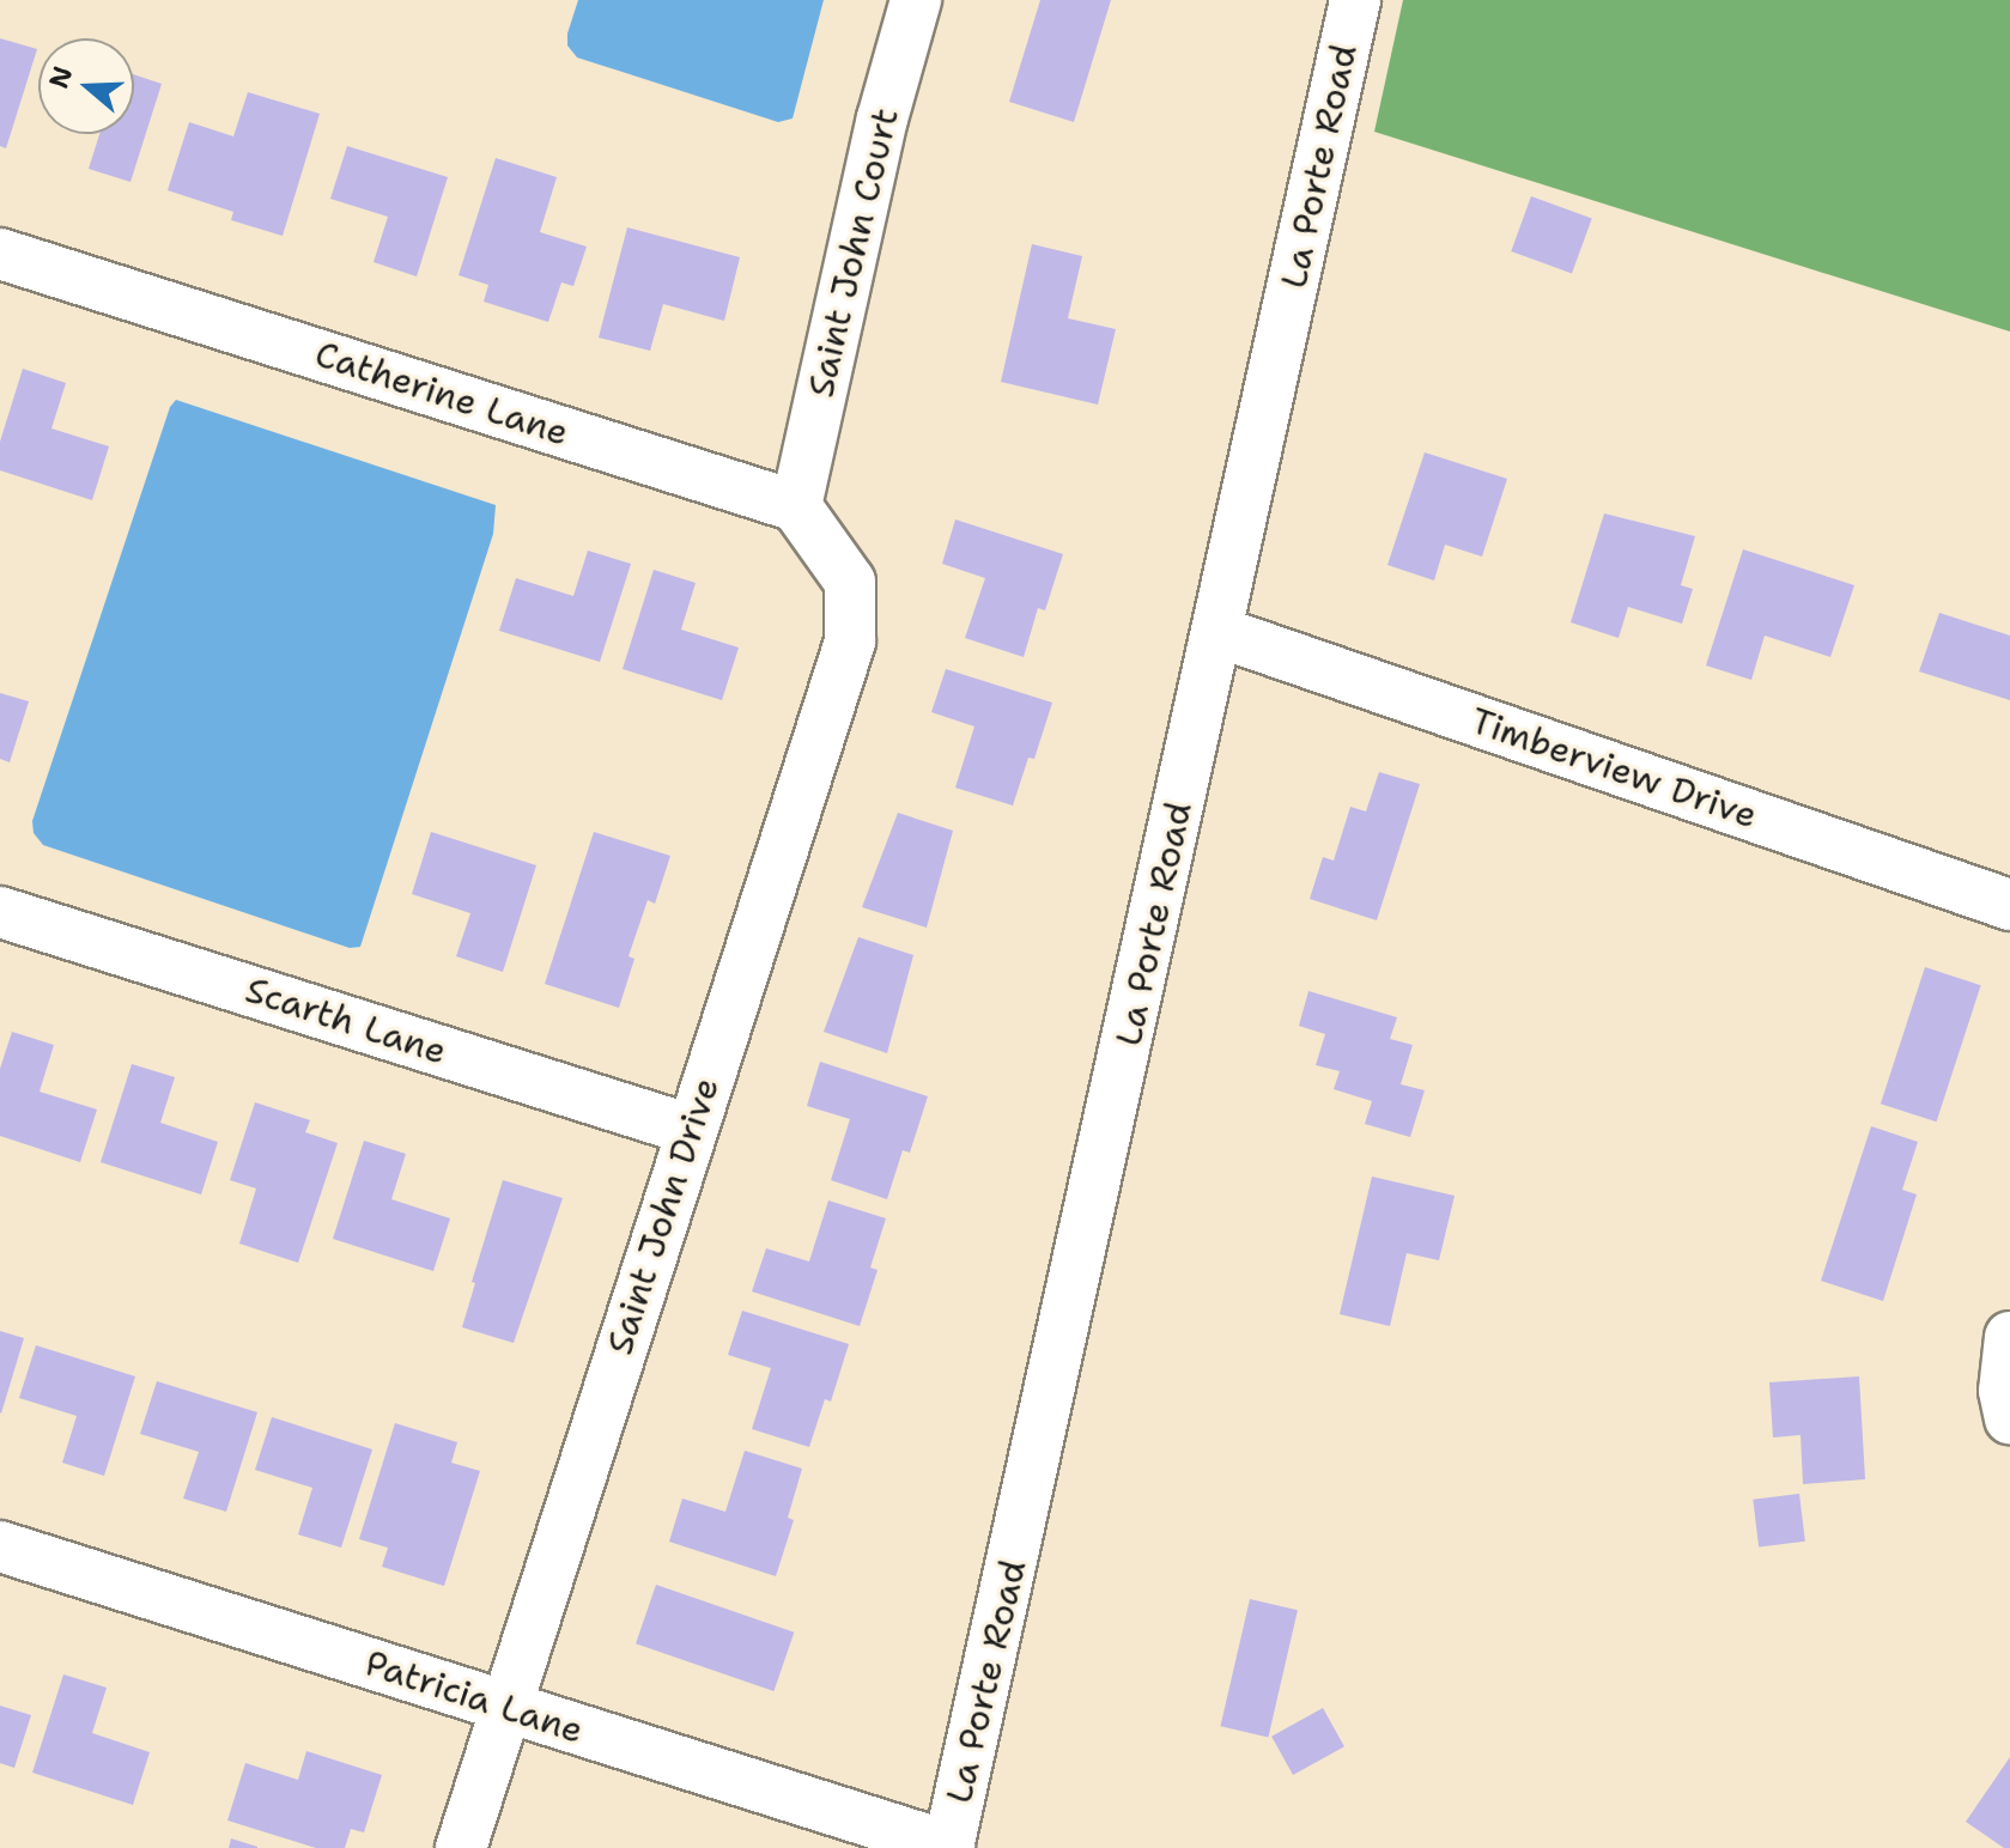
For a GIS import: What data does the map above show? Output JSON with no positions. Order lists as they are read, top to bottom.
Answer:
{
  "streets": {
    "street": [
      "La Porte Road",
      "Saint John Court",
      "Catherine Lane",
      "Timberview Drive",
      "Scarth Lane",
      "Saint John Drive",
      "Patricia Lane"
    ]
  },
  "crossings": [
    ["La Porte Road", "Timberview Drive"],
    ["La Porte Road", "Patricia Lane"],
    ["Saint John Court", "Catherine Lane"],
    ["Saint John Court", "Saint John Drive"],
    ["Catherine Lane", "Saint John Drive"],
    ["Scarth Lane", "Saint John Drive"],
    ["Saint John Drive", "Patricia Lane"]
  ],
  "north": "left"
}
